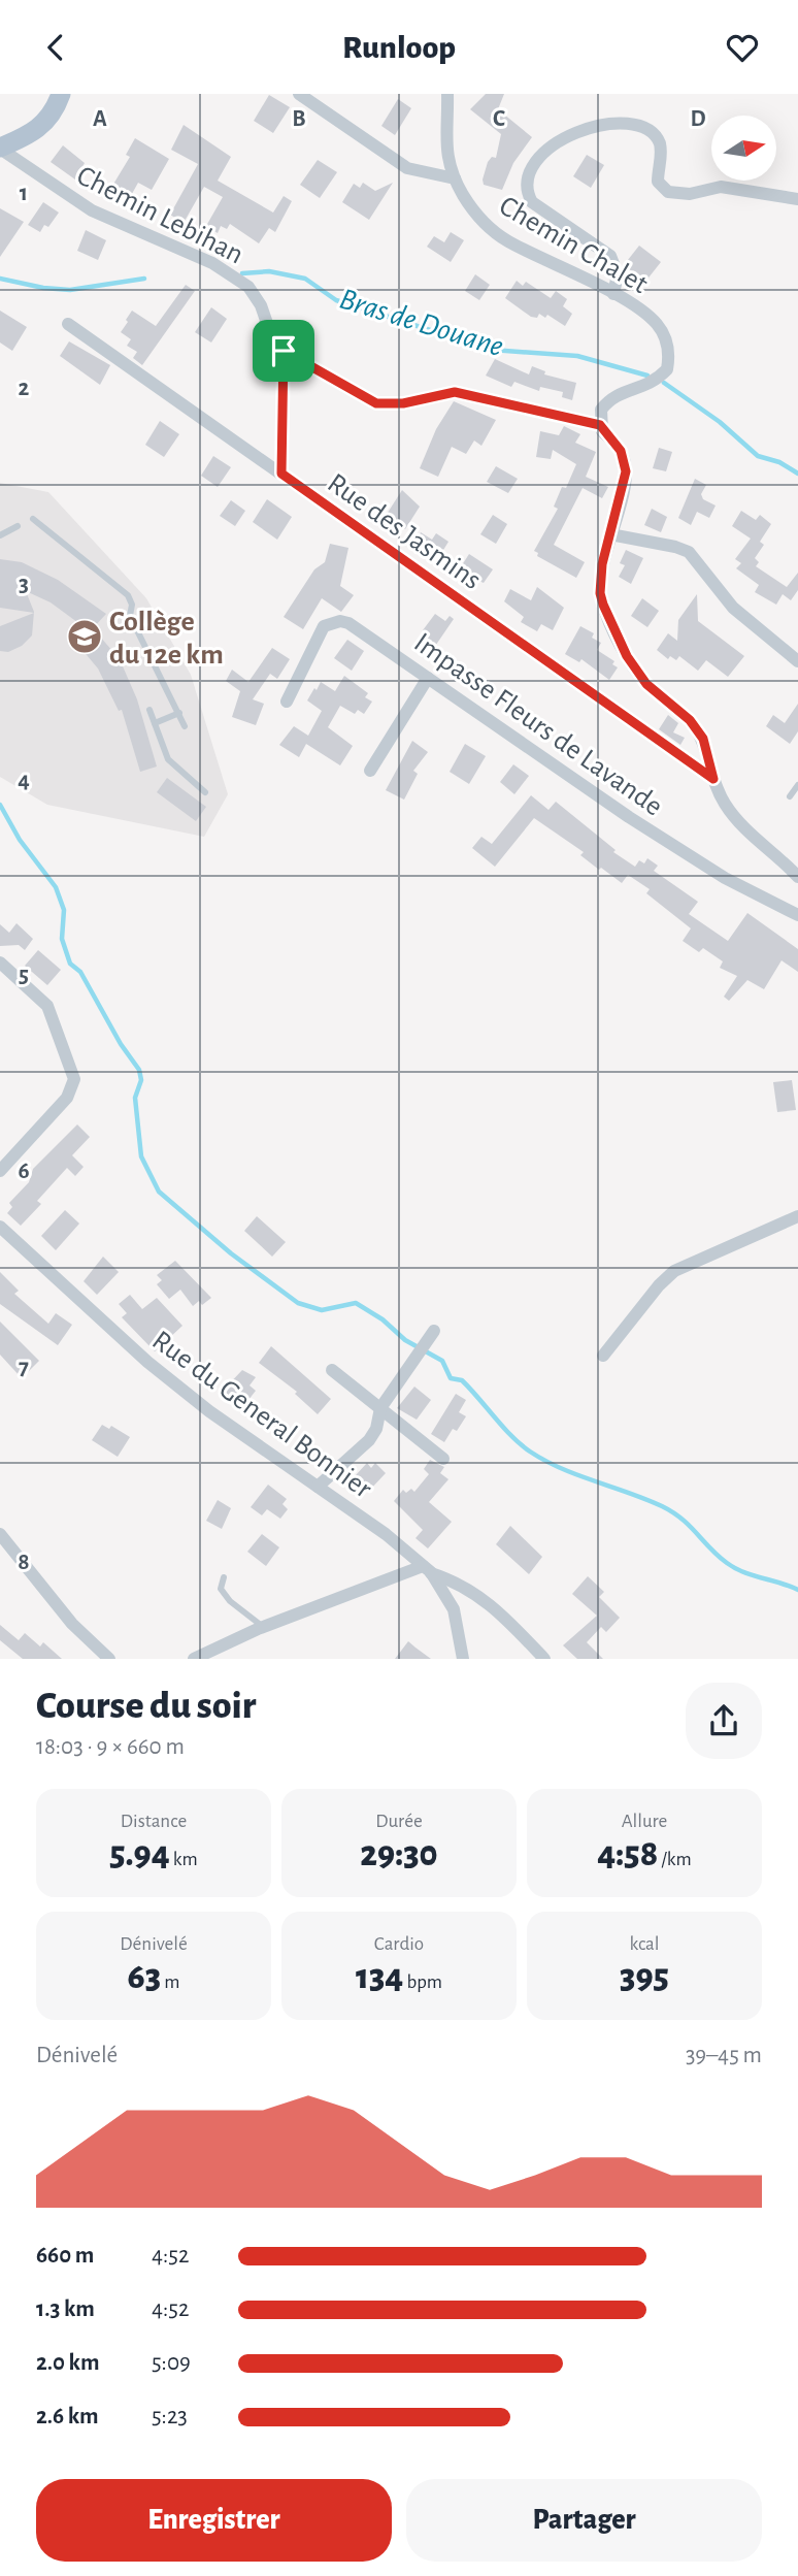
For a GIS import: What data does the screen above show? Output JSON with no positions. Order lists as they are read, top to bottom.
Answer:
{
  "streets": {
    "street": [
      "Chemin Lebihan",
      "Chemin Chalet",
      "Rue des Jasmins",
      "Impasse Fleurs de Lavande",
      "Rue du General Bonnier"
    ]
  },
  "water": ["Bras de Douane"],
  "places": {
    "school or university": ["Collège du 12e km"]
  },
  "north": "right",
  "page": {
    "header": "Runloop",
    "heading": ["Course du soir", "18:03 · 9 × 660 m"],
    "stats": [
      ["Distance", "5.94 km"],
      ["Durée", "29:30"],
      ["Allure", "4:58 /km"],
      ["Dénivelé", "63 m"],
      ["Cardio", "134 bpm"],
      ["kcal", "395"]
    ],
    "chart": ["Dénivelé", "39–45 m"],
    "list": [
      {
        "name": "660 m",
        "note": "4:52"
      },
      {
        "name": "1.3 km",
        "note": "4:52"
      },
      {
        "name": "2.0 km",
        "note": "5:09"
      },
      {
        "name": "2.6 km",
        "note": "5:23"
      }
    ],
    "buttons": ["Enregistrer", "Partager"]
  },
  "grid": {
    "columns": [
      "A",
      "B",
      "C",
      "D"
    ],
    "rows": [
      "1",
      "2",
      "3",
      "4",
      "5",
      "6",
      "7",
      "8"
    ]
  }
}
